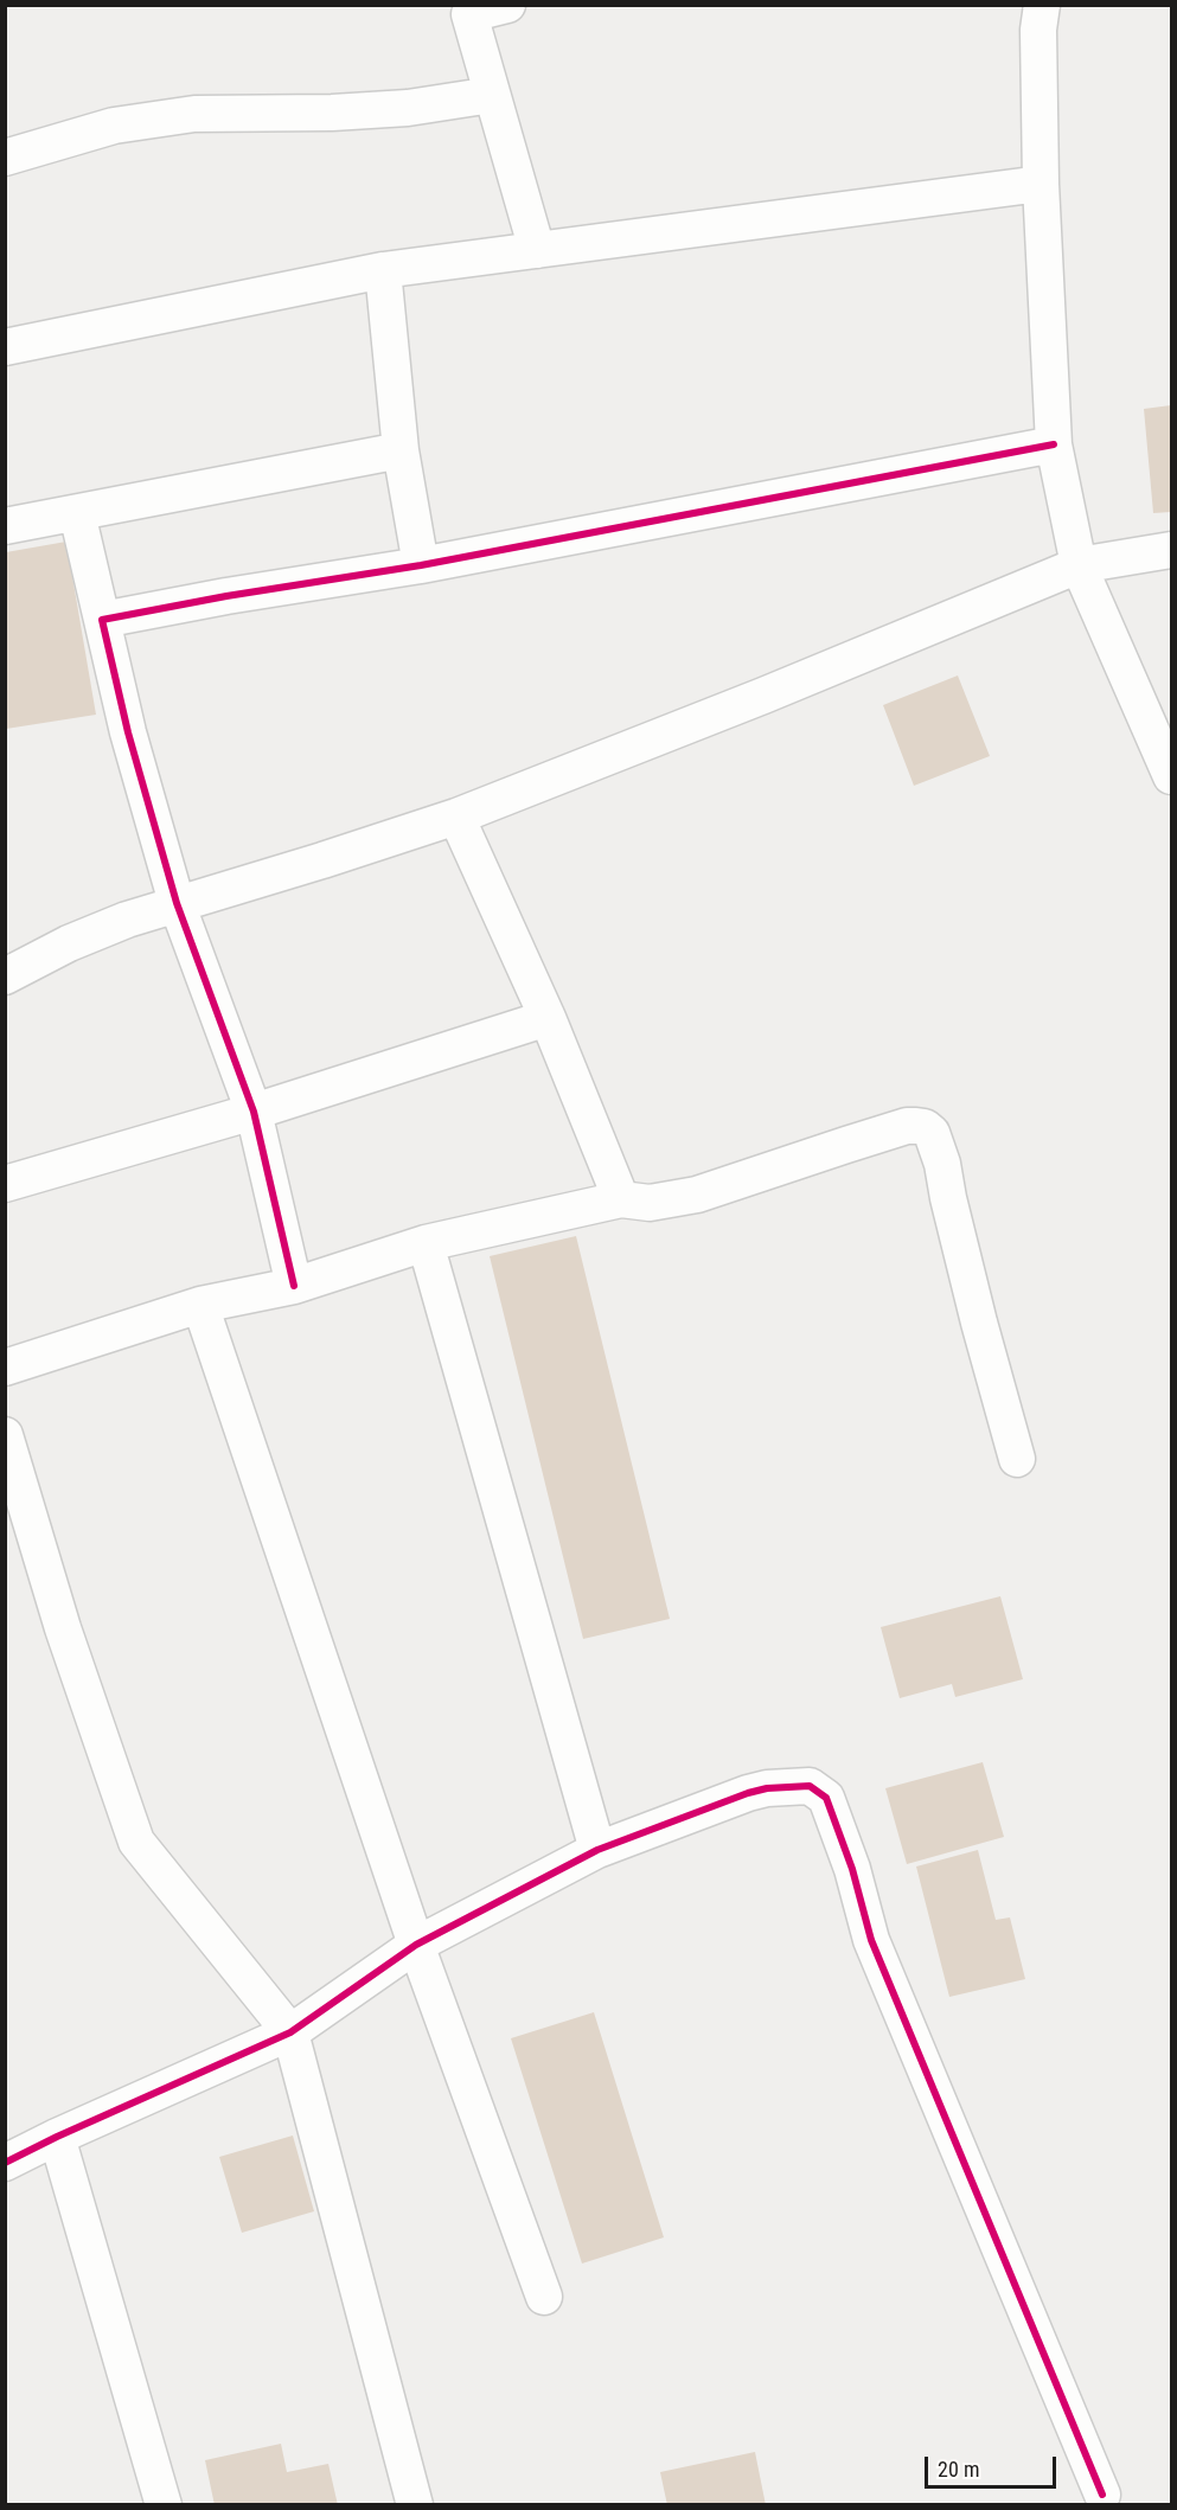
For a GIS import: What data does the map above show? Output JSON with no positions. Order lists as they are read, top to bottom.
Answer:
{
  "scale_bar": "20 m"
}
